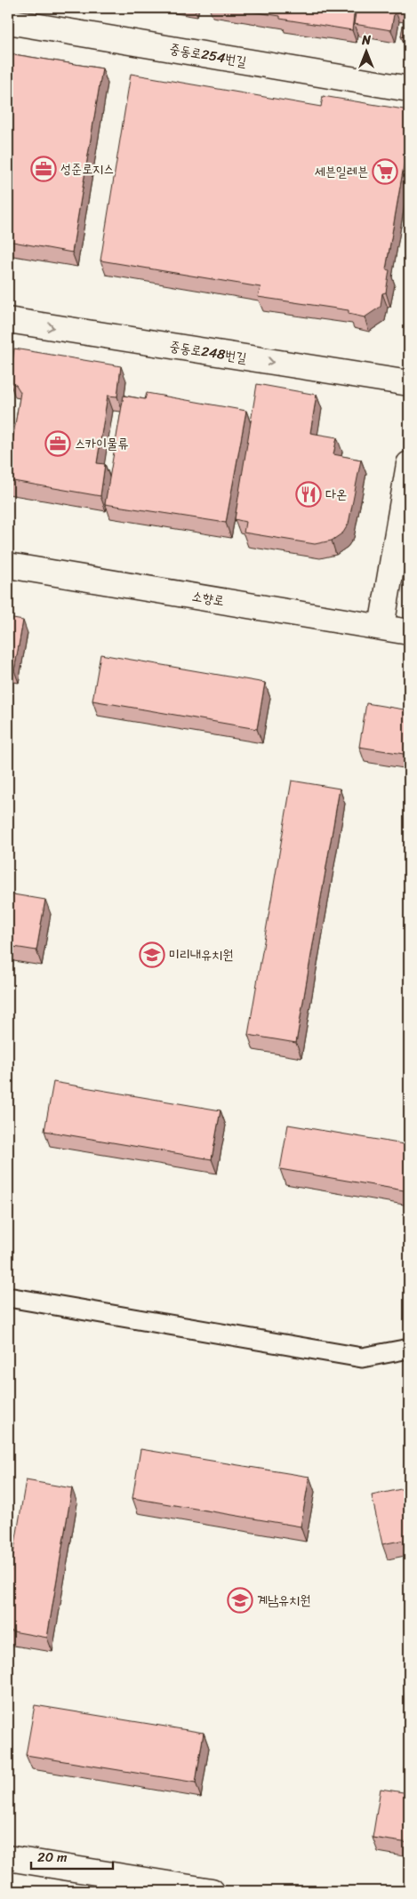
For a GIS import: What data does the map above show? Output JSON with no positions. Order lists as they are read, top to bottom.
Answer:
{
  "streets": {
    "street": ["중동로254번길", "중동로248번길", "소향로"]
  },
  "one_way": ["중동로248번길"],
  "places": {
    "office": ["성준로지스", "스카이물류"],
    "supermarket": ["세븐일레븐"],
    "restaurant": ["다온"],
    "school or university": ["미리내유치원", "계남유치원"]
  },
  "scale_bar": "20 m",
  "north": "top"
}
